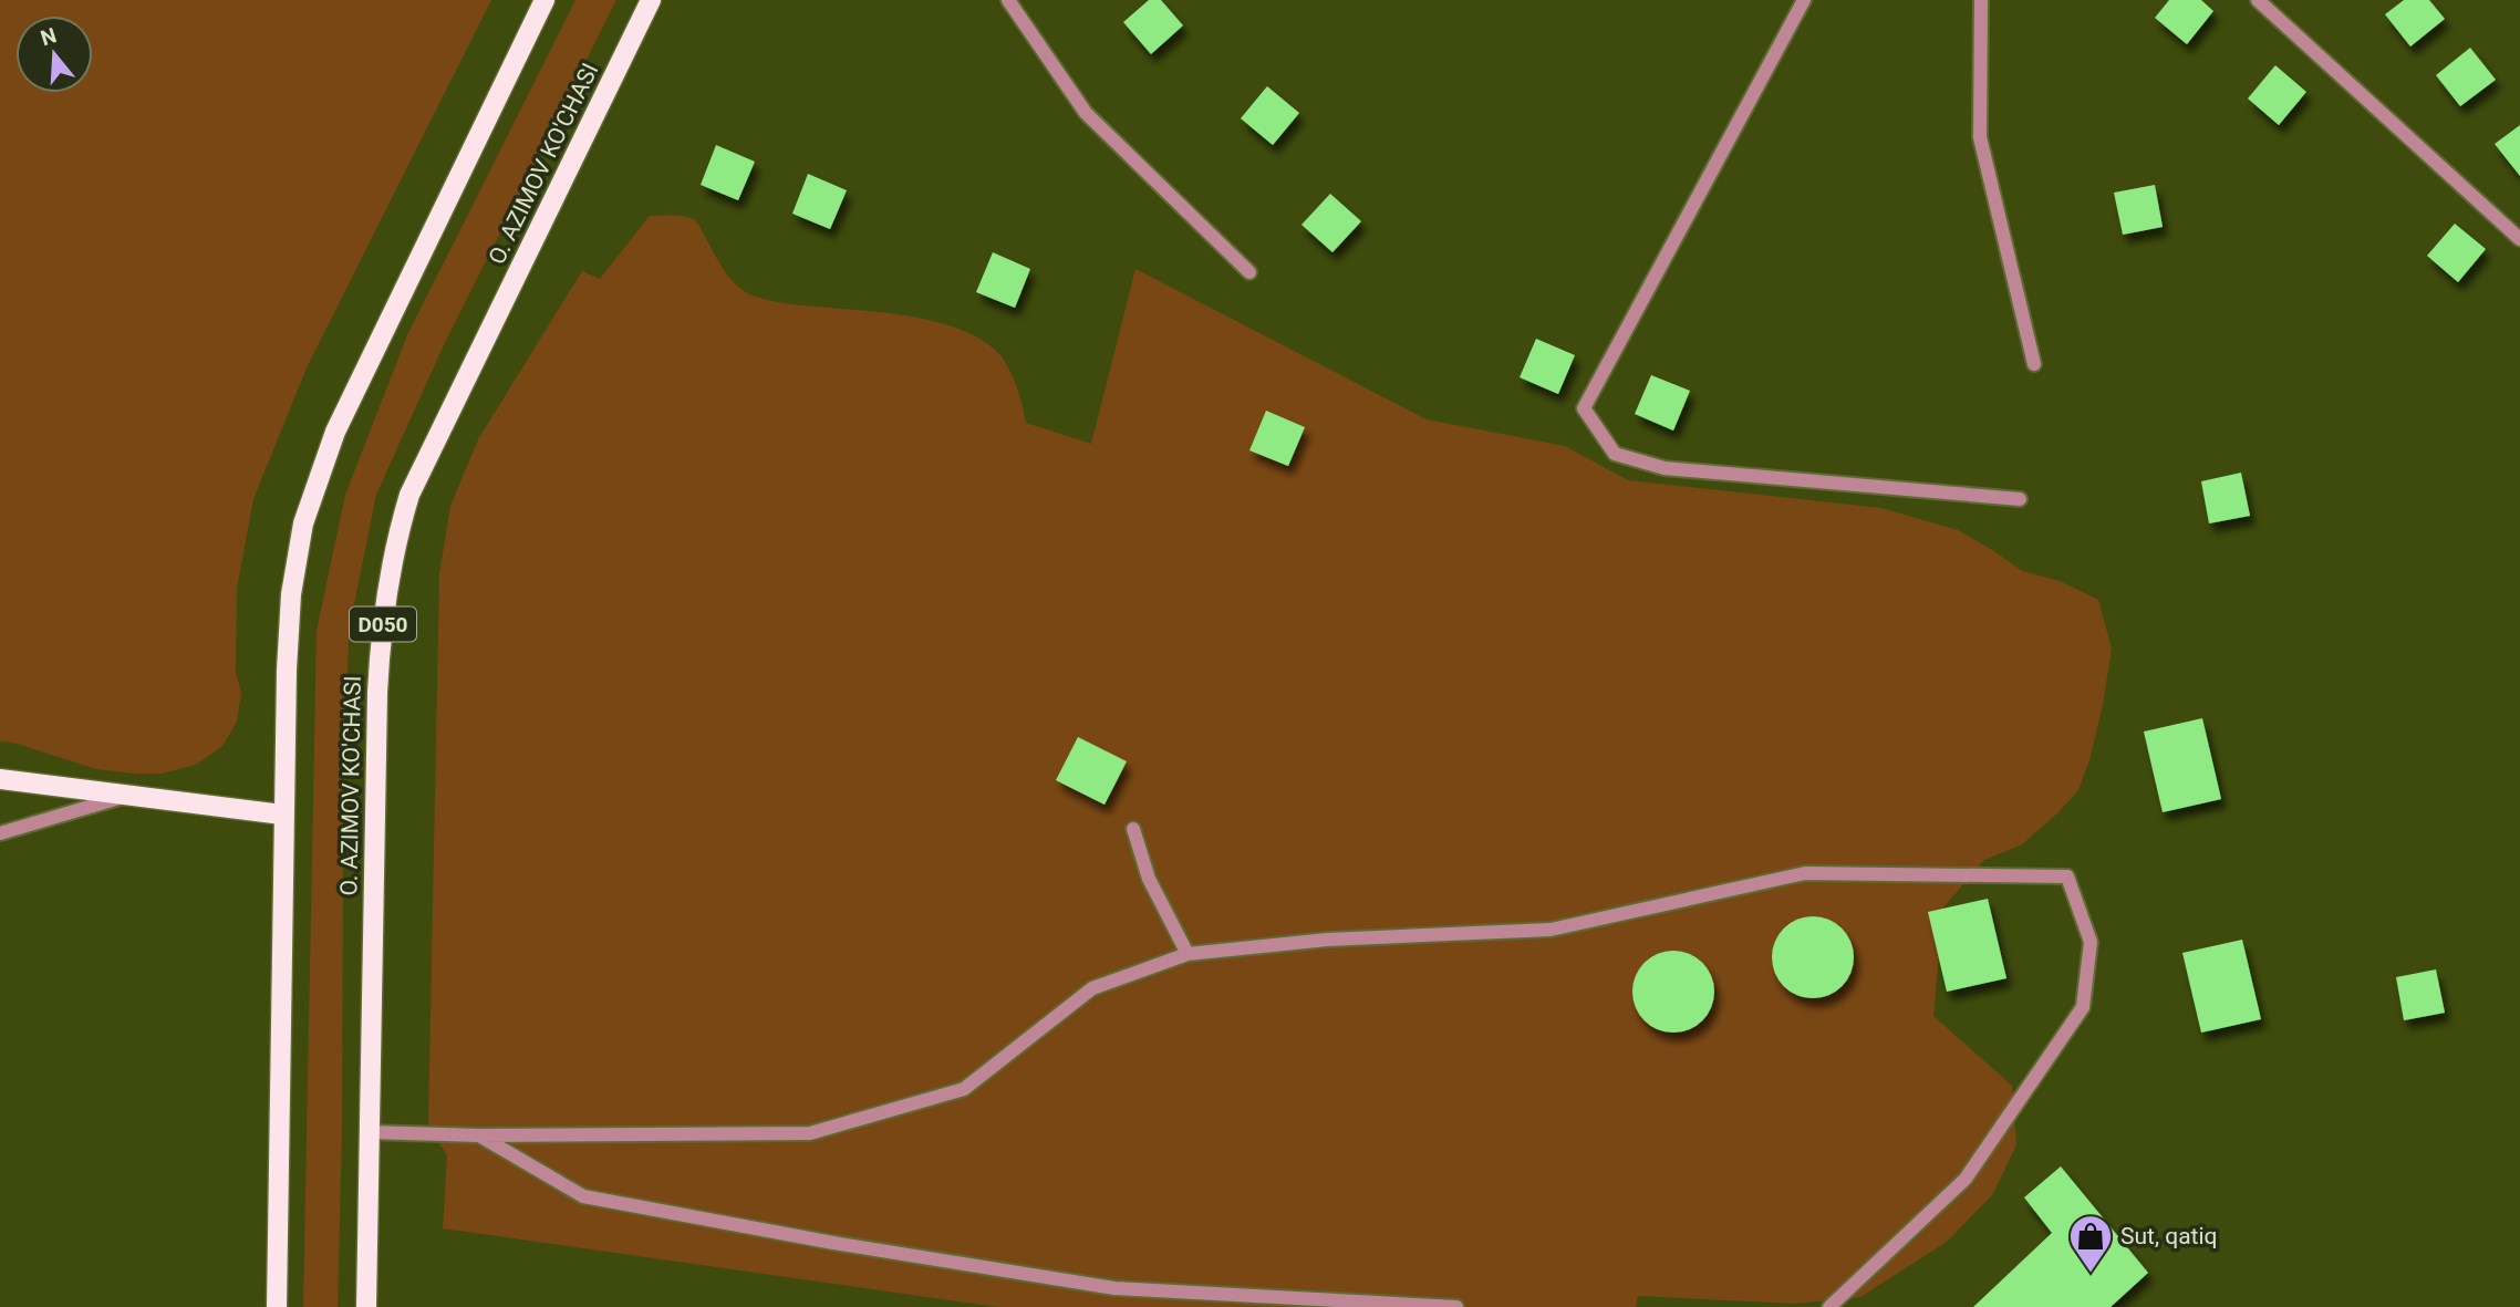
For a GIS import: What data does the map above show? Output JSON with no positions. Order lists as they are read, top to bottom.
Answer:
{
  "streets": {
    "main road": ["O. AZIMOV KO'CHASI", "D050"]
  },
  "places": {
    "shop": ["Sut, qatiq"]
  },
  "north": "top"
}
